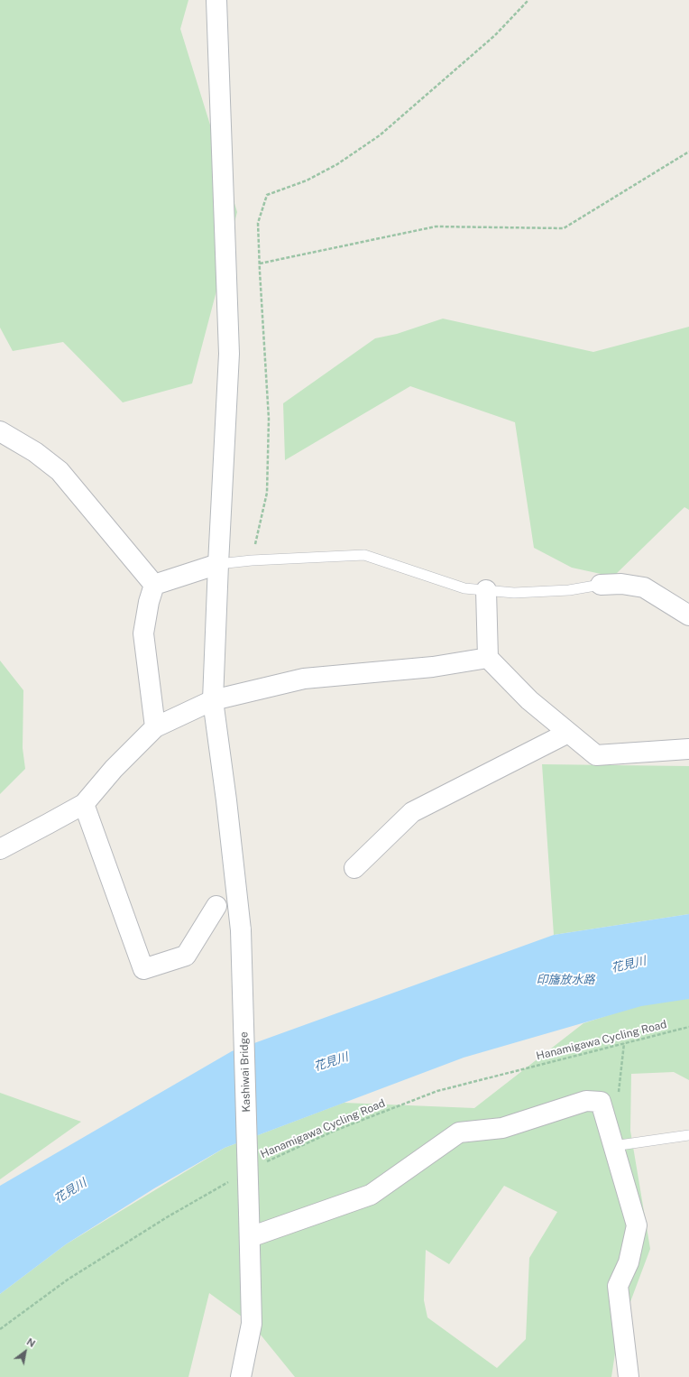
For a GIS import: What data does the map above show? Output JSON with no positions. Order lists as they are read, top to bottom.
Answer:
{
  "streets": {
    "street": ["Kashiwai Bridge"],
    "path": ["Hanamigawa Cycling Road"]
  },
  "water": ["花見川", "印旛放水路"],
  "north": "top right"
}
